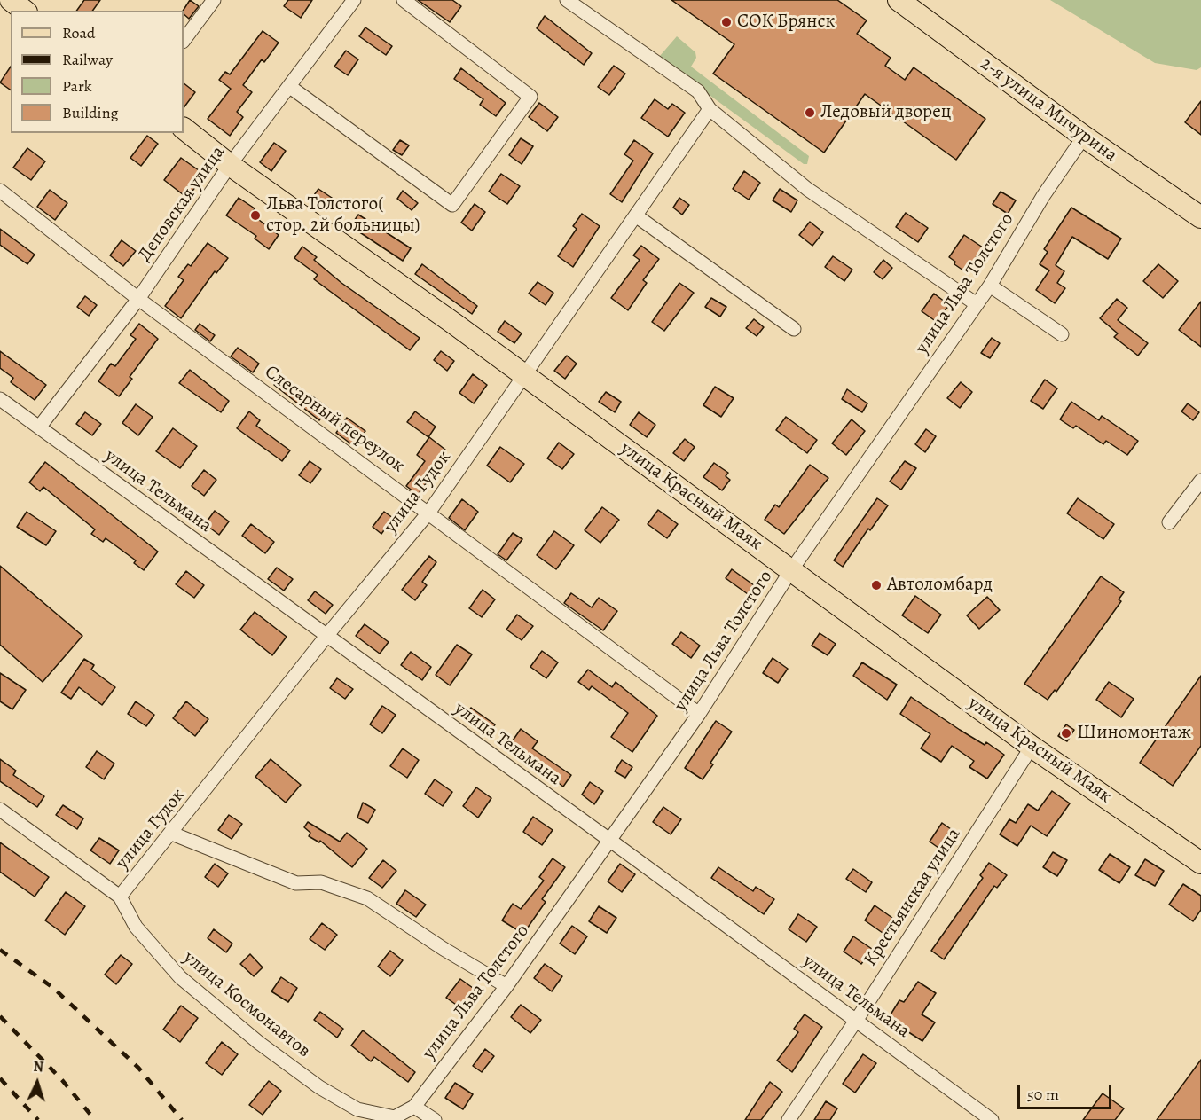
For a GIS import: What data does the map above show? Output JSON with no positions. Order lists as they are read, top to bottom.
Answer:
{
  "streets": {
    "main road": ["2-я улица Мичурина", "улица Красный Маяк"],
    "street": [
      "Деповская улица",
      "улица Льва Толстого",
      "Слесарный переулок",
      "улица Тельмана",
      "улица Гудок",
      "Крестьянская улица",
      "улица Космонавтов"
    ]
  },
  "crossings": [
    ["2-я улица Мичурина", "улица Льва Толстого"],
    ["Деповская улица", "Слесарный переулок"],
    ["Деповская улица", "улица Тельмана"],
    ["Деповская улица", "улица Красный Маяк"],
    ["улица Льва Толстого", "Слесарный переулок"],
    ["улица Льва Толстого", "улица Тельмана"],
    ["улица Льва Толстого", "улица Красный Маяк"],
    ["улица Льва Толстого", "улица Космонавтов"],
    ["Слесарный переулок", "улица Гудок"],
    ["улица Тельмана", "улица Гудок"],
    ["улица Тельмана", "Крестьянская улица"],
    ["улица Гудок", "улица Красный Маяк"],
    ["улица Гудок", "улица Космонавтов"],
    ["улица Красный Маяк", "Крестьянская улица"]
  ],
  "places": [
    "СОК Брянск",
    "Ледовый дворец",
    "Льва Толстого( стор. 2й больницы)",
    "Автоломбард",
    "Шиномонтаж"
  ],
  "legend": [
    "Road",
    "Railway",
    "Park",
    "Building"
  ],
  "scale_bar": "50 m",
  "north": "top"
}
